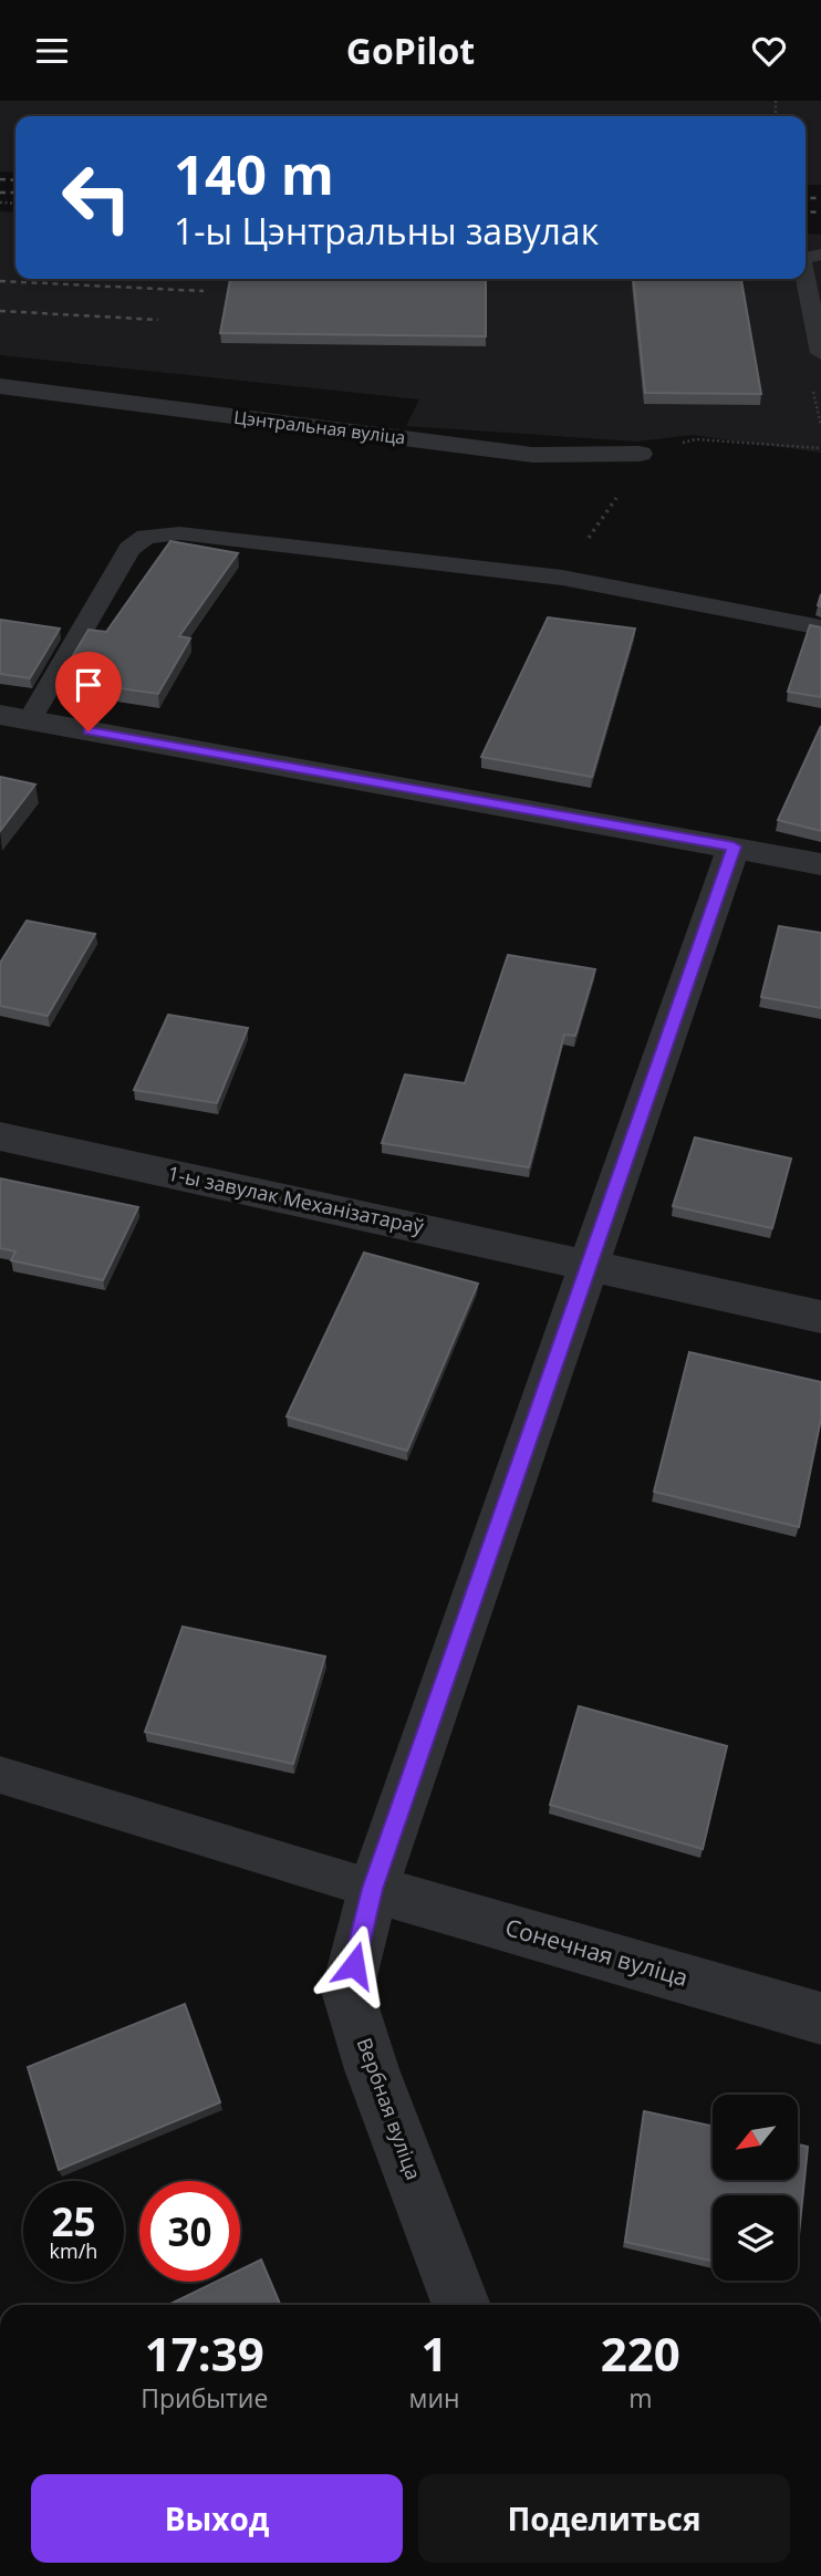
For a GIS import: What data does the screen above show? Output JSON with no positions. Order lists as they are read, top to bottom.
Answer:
{
  "streets": {
    "street": [
      "Цэнтральная вуліца",
      "1-ы завулак Механізатараў",
      "Сонечная вуліца",
      "Вербная вуліца"
    ]
  },
  "crossings": [
    ["1-ы завулак Механізатараў", "Вербная вуліца"],
    ["Сонечная вуліца", "Вербная вуліца"]
  ],
  "north": "bottom left",
  "page": {
    "header": "GoPilot",
    "turn": ["140 m", "1-ы Цэнтральны завулак"],
    "speed": "25 km/h",
    "limit": "30",
    "eta": [
      "17:39",
      "Прибытие",
      "1",
      "мин",
      "220",
      "m"
    ],
    "buttons": ["Выход", "Поделиться"]
  }
}
